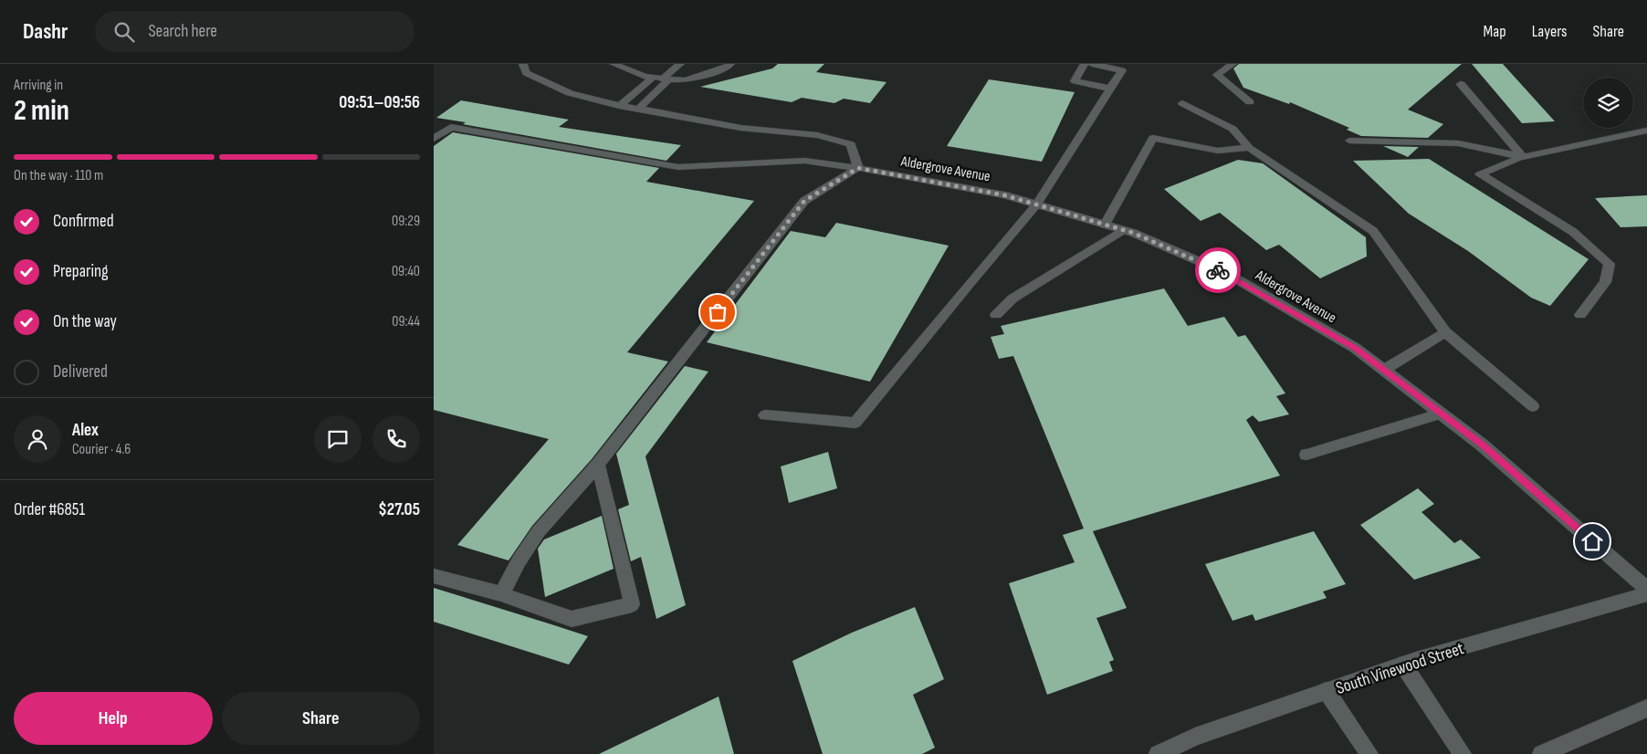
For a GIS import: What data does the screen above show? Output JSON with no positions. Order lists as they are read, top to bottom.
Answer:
{
  "streets": {
    "street": ["Aldergrove Avenue", "South Vinewood Street"]
  },
  "page": {
    "header": "Dashr",
    "search": "Search here",
    "nav": ["Map", "Layers", "Share"],
    "heading": ["2 min", "Arriving in", "09:51–09:56"],
    "panel": [
      "Alex",
      "Courier · 4.6",
      "Order #6851",
      "$27.05"
    ],
    "bar": "On the way · 110 m",
    "list": [
      ["Confirmed", "09:29"],
      ["Preparing", "09:40"],
      ["On the way", "09:44"],
      "Delivered"
    ],
    "buttons": ["Help", "Share"]
  }
}
